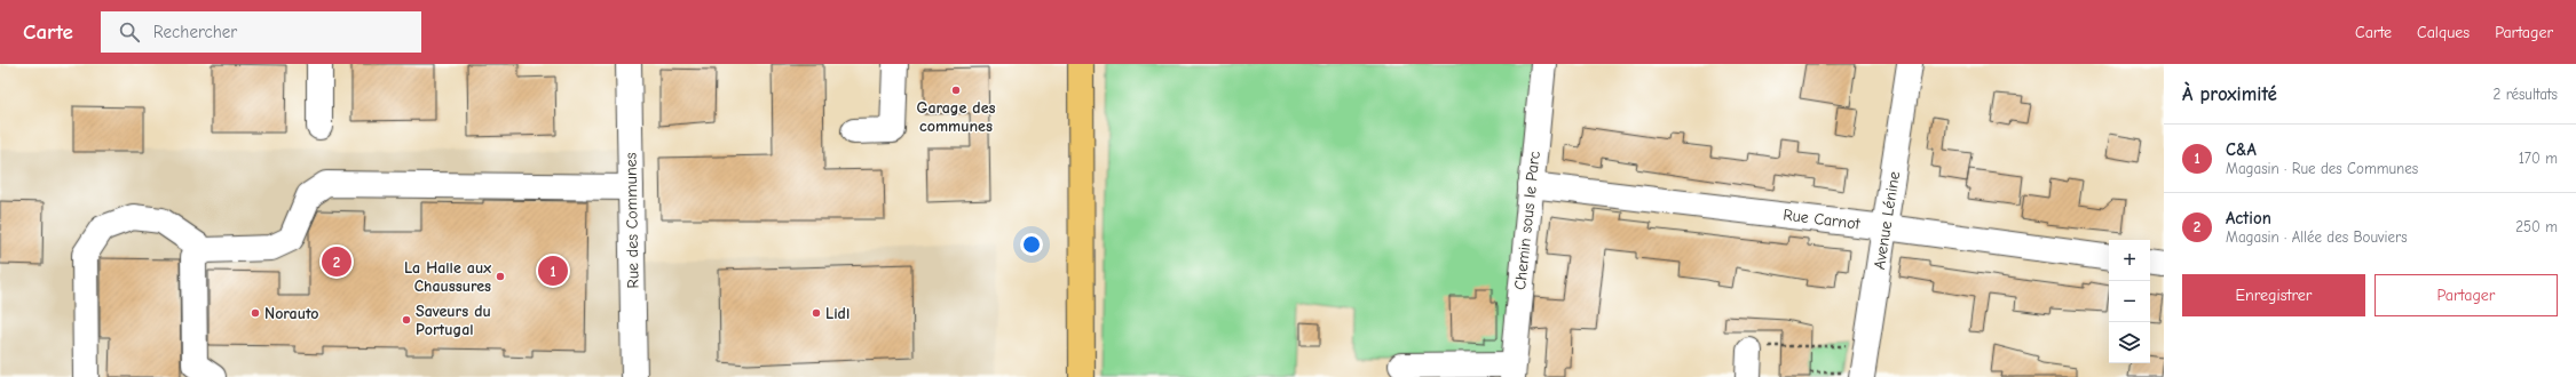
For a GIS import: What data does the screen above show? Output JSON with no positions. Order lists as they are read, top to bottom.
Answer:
{
  "streets": {
    "street": [
      "Rue Carnot",
      "Rue des Communes",
      "Chemin sous le Parc",
      "Avenue Lénine"
    ]
  },
  "crossings": [
    ["Rue Carnot", "Chemin sous le Parc"],
    ["Rue Carnot", "Avenue Lénine"]
  ],
  "places": [
    "Garage des communes",
    "La Halle aux Chaussures",
    "Norauto",
    "Lidl",
    "Saveurs du Portugal"
  ],
  "page": {
    "header": "Carte",
    "search": "Rechercher",
    "nav": ["Carte", "Calques", "Partager"],
    "heading": ["À proximité", "2 résultats"],
    "list": [
      {
        "mark": "1",
        "name": "C&A",
        "note": "Magasin · Rue des Communes",
        "value": "170 m"
      },
      {
        "mark": "2",
        "name": "Action",
        "note": "Magasin · Allée des Bouviers",
        "value": "250 m"
      }
    ],
    "map_buttons": ["+", "−"],
    "pins": ["2", "1"],
    "buttons": ["Enregistrer", "Partager"]
  }
}
